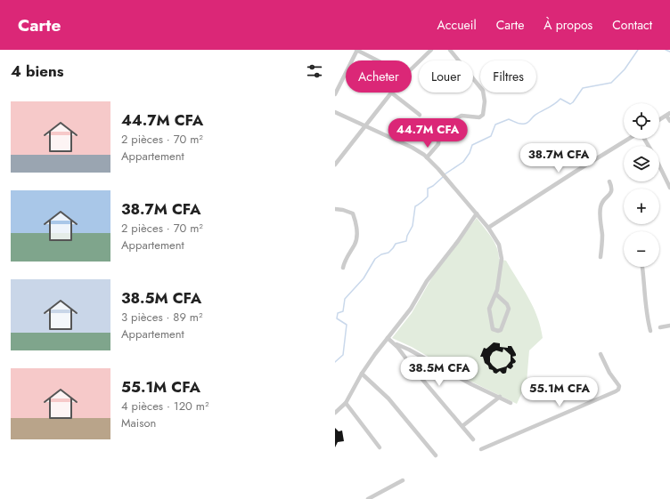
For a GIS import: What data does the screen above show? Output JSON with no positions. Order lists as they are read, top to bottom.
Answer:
{
  "page": {
    "header": "Carte",
    "nav": [
      "Accueil",
      "Carte",
      "À propos",
      "Contact"
    ],
    "heading": "4 biens",
    "chip": ["Acheter", "Louer", "Filtres"],
    "list": [
      {
        "name": "44.7M CFA",
        "note": "2 pièces · 70 m² · Appartement"
      },
      {
        "name": "38.7M CFA",
        "note": "2 pièces · 70 m² · Appartement"
      },
      {
        "name": "38.5M CFA",
        "note": "3 pièces · 89 m² · Appartement"
      },
      {
        "name": "55.1M CFA",
        "note": "4 pièces · 120 m² · Maison"
      }
    ],
    "map_buttons": ["+", "−"],
    "price": [
      "44.7M CFA",
      "38.7M CFA",
      "38.5M CFA",
      "55.1M CFA"
    ]
  }
}
